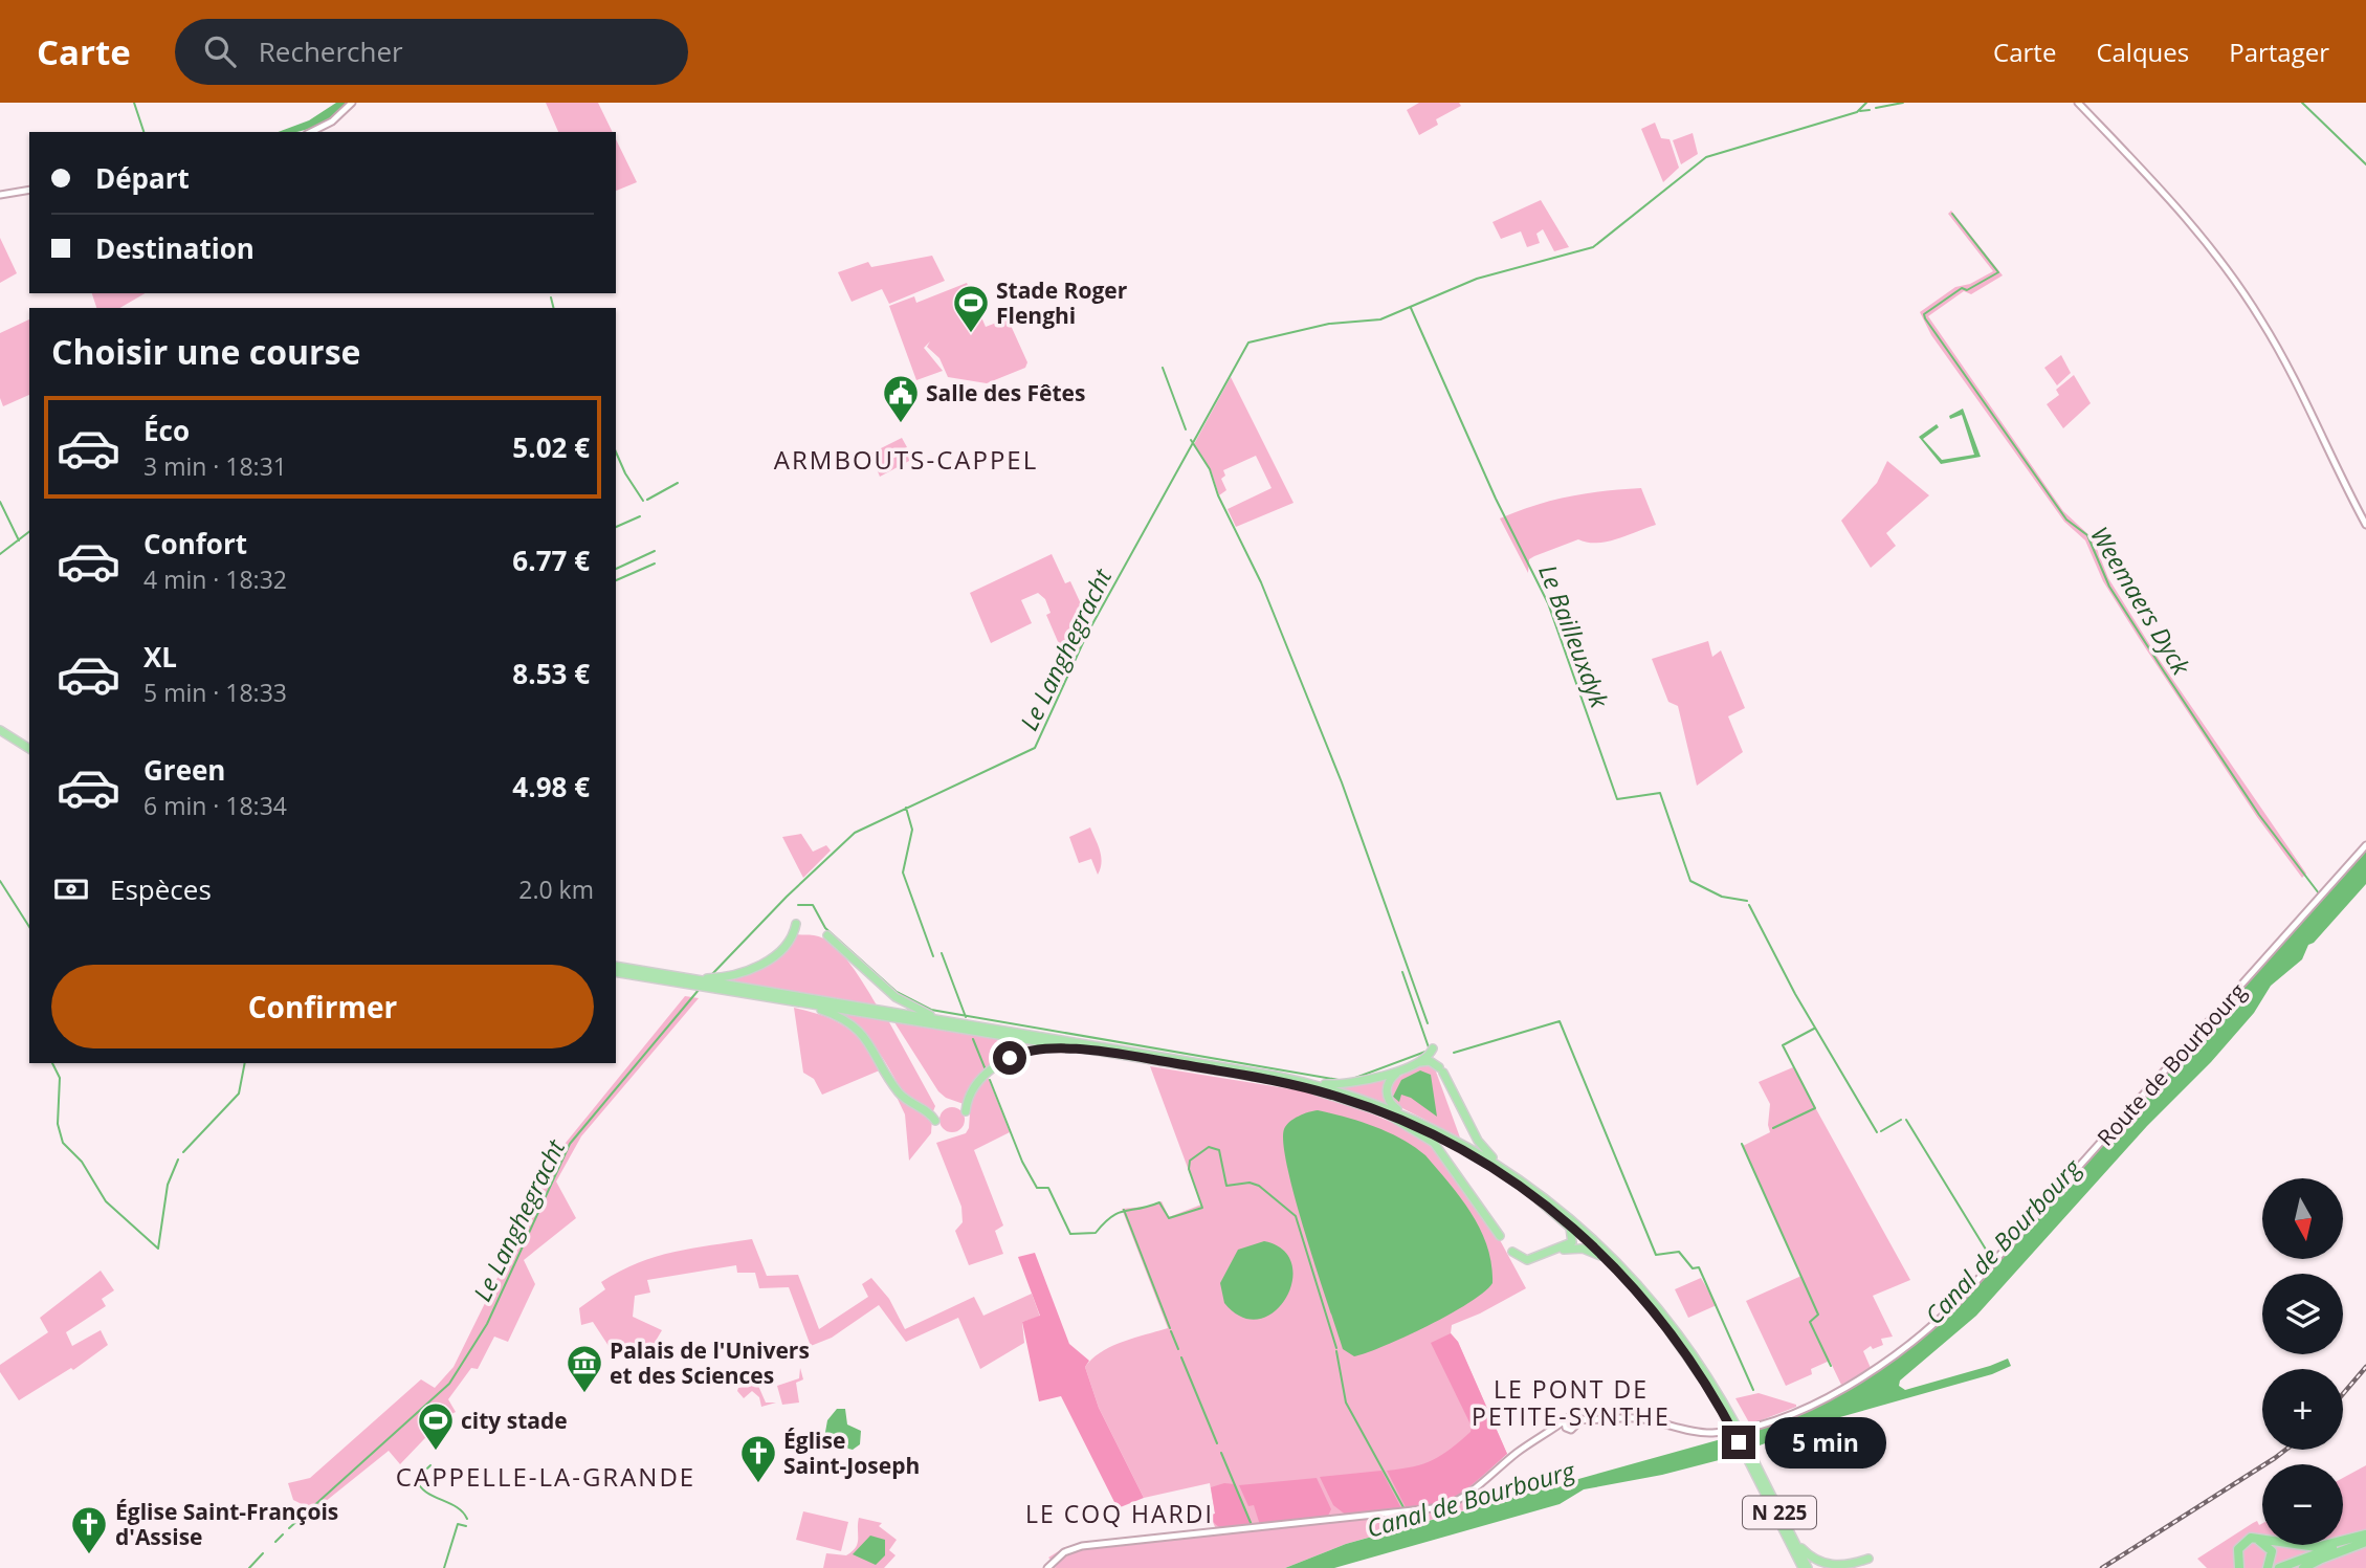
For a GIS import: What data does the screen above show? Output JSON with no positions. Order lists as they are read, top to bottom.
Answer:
{
  "streets": {
    "highway": ["N 225"],
    "main road": ["Route de Bourbourg"]
  },
  "districts": [
    "ARMBOUTS-CAPPEL",
    "LE PONT DE PETITE-SYNTHE",
    "CAPPELLE-LA-GRANDE",
    "LE COQ HARDI"
  ],
  "water": [
    "Weemaers Dyck",
    "Le Bailleuxdyk",
    "Le Langhegracht",
    "Canal de Bourbourg"
  ],
  "places": {
    "sports": ["Stade Roger Flenghi", "city stade"],
    "public building": ["Salle des Fêtes"],
    "museum": ["Palais de l'Univers et des Sciences"],
    "church": ["Église Saint-Joseph", "Église Saint-François d'Assise"]
  },
  "north": "bottom",
  "page": {
    "header": "Carte",
    "search": "Rechercher",
    "nav": ["Carte", "Calques", "Partager"],
    "banner": ["Départ", "Destination"],
    "heading": "Choisir une course",
    "list": [
      {
        "name": "Éco",
        "note": "3 min · 18:31",
        "value": "5.02 €"
      },
      {
        "name": "Confort",
        "note": "4 min · 18:32",
        "value": "6.77 €"
      },
      {
        "name": "XL",
        "note": "5 min · 18:33",
        "value": "8.53 €"
      },
      {
        "name": "Green",
        "note": "6 min · 18:34",
        "value": "4.98 €"
      }
    ],
    "pay": ["Espèces", "2.0 km"],
    "buttons": "Confirmer",
    "map_buttons": ["+", "−"],
    "bubble": "5 min"
  }
}
